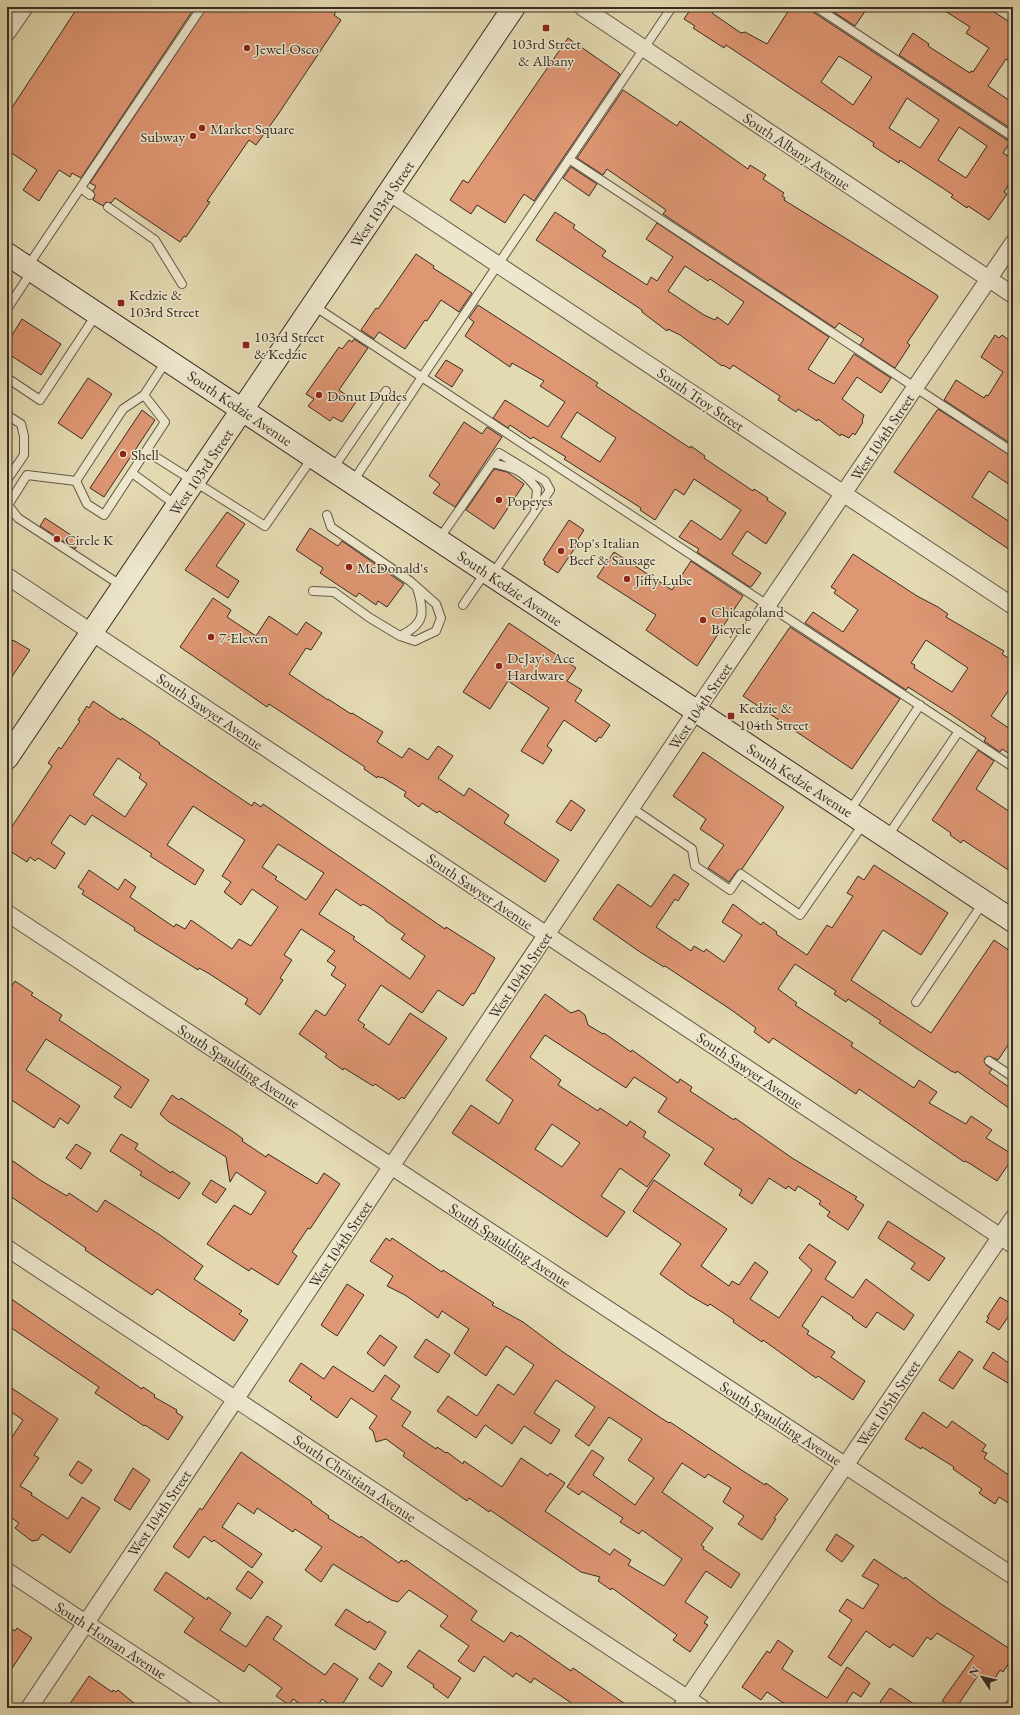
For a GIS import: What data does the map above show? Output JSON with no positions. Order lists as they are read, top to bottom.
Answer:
{
  "streets": {
    "main road": ["West 103rd Street", "South Kedzie Avenue"],
    "street": [
      "South Albany Avenue",
      "South Troy Street",
      "West 104th Street",
      "South Sawyer Avenue",
      "South Spaulding Avenue",
      "West 105th Street",
      "South Christiana Avenue",
      "South Homan Avenue"
    ]
  },
  "crossings": [
    ["South Albany Avenue", "West 104th Street"],
    ["West 103rd Street", "South Troy Street"],
    ["West 103rd Street", "South Kedzie Avenue"],
    ["West 103rd Street", "South Sawyer Avenue"],
    ["South Troy Street", "West 104th Street"],
    ["South Kedzie Avenue", "West 104th Street"],
    ["West 104th Street", "South Sawyer Avenue"],
    ["West 104th Street", "South Spaulding Avenue"],
    ["West 104th Street", "South Christiana Avenue"],
    ["West 104th Street", "South Homan Avenue"],
    ["South Sawyer Avenue", "West 105th Street"],
    ["South Spaulding Avenue", "West 105th Street"],
    ["West 105th Street", "South Christiana Avenue"]
  ],
  "places": {
    "transit": [
      "103rd Street & Albany",
      "Kedzie & 103rd Street",
      "103rd Street & Kedzie",
      "Kedzie & 104th Street"
    ],
    "other": [
      "Jewel-Osco",
      "Market Square",
      "Subway",
      "Donut Dudes",
      "Shell",
      "Popeyes",
      "Circle K",
      "Pop's Italian Beef & Sausage",
      "McDonald's",
      "Jiffy Lube",
      "Chicagoland Bicycle",
      "7-Eleven",
      "DeJay's Ace Hardware"
    ]
  },
  "north": "top left"
}
